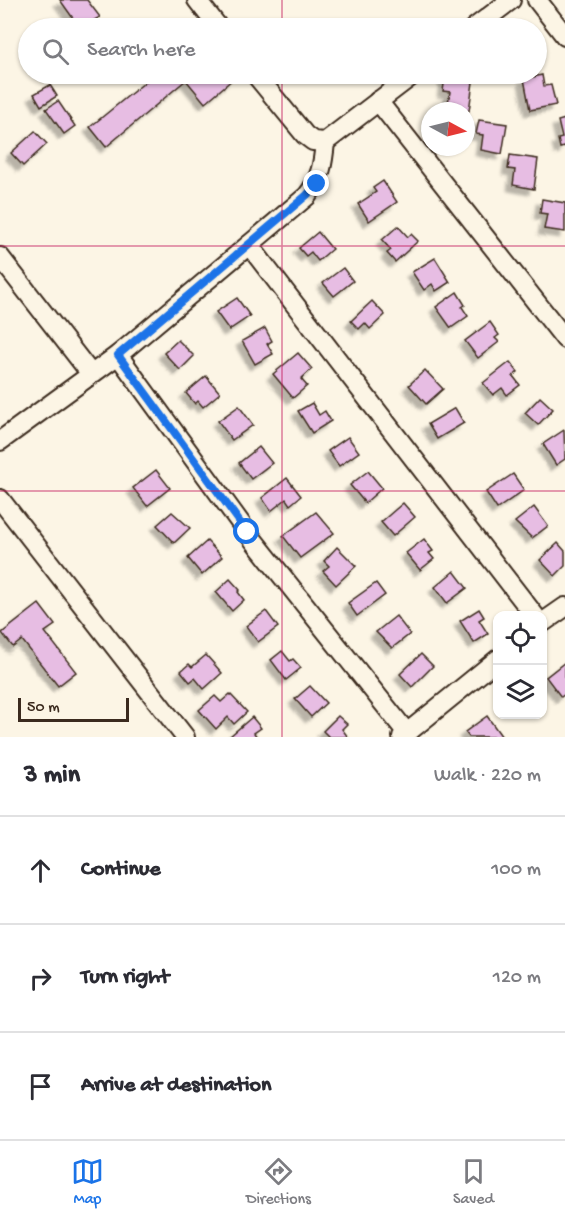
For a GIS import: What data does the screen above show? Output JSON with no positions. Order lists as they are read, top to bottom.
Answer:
{
  "scale_bar": "50 m",
  "north": "right",
  "page": {
    "search": "Search here",
    "scale": "50 m",
    "heading": ["3 min", "Walk · 220 m"],
    "list": [
      ["Continue", "100 m"],
      ["Turn right", "120 m"],
      "Arrive at destination"
    ],
    "nav": ["Map", "Directions", "Saved"]
  }
}
